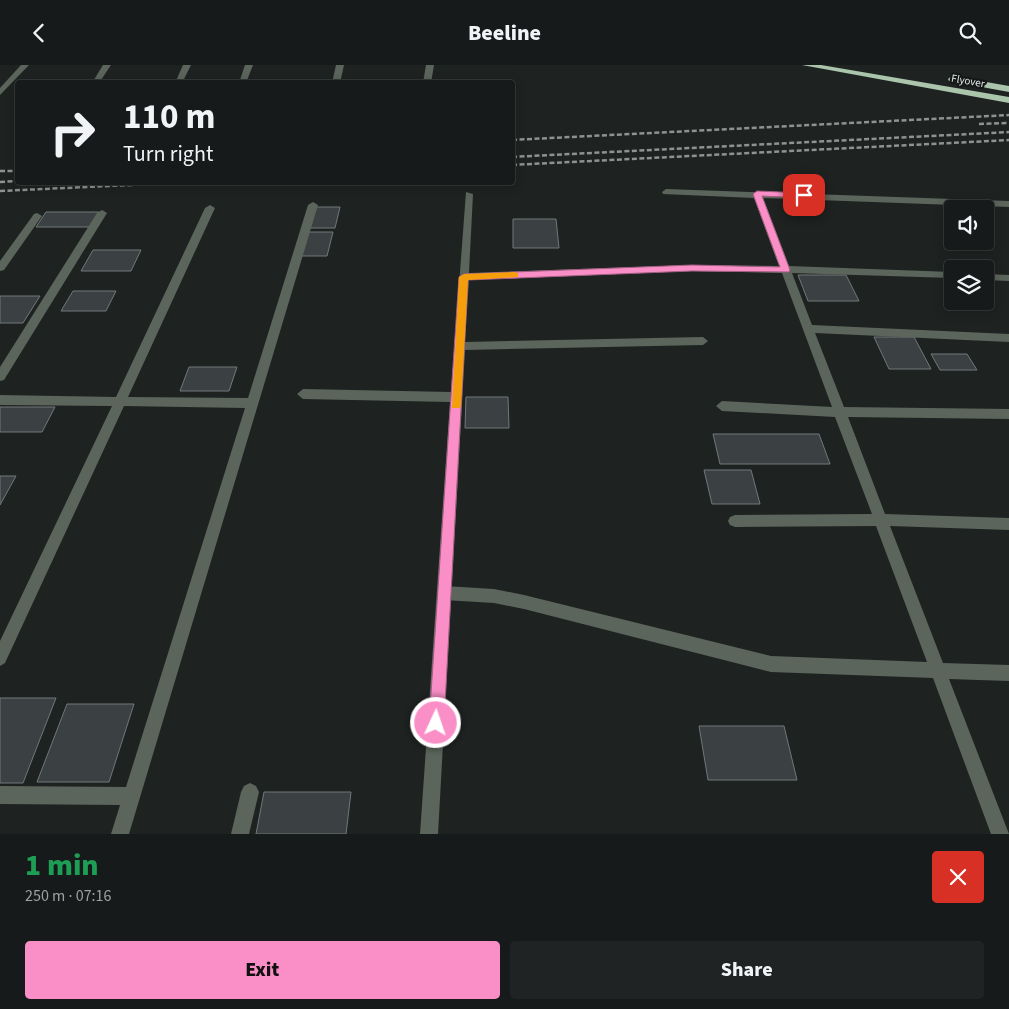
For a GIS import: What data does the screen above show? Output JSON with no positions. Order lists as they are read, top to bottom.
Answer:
{
  "streets": {
    "highway": ["Flyover"]
  },
  "page": {
    "header": "Beeline",
    "turn": ["110 m", "Turn right"],
    "heading": ["1 min", "250 m · 07:16"],
    "buttons": ["Exit", "Share"]
  }
}
